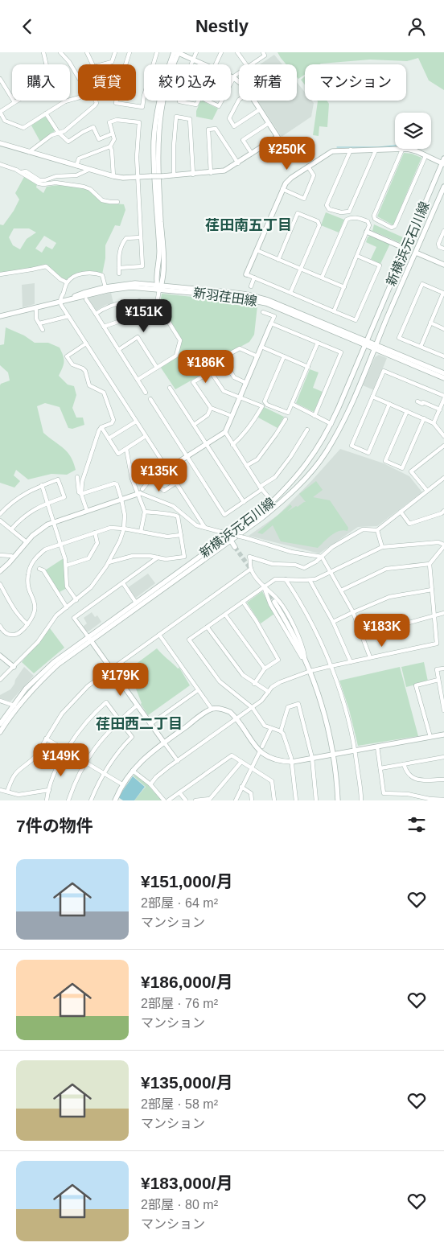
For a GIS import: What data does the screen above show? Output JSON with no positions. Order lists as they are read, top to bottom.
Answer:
{
  "streets": {
    "street": ["新横浜元石川線", "新羽荏田線"]
  },
  "crossings": [
    ["新横浜元石川線", "新羽荏田線"]
  ],
  "districts": ["荏田南五丁目", "荏田西二丁目"],
  "page": {
    "header": "Nestly",
    "chip": [
      "購入",
      "賃貸",
      "絞り込み",
      "新着",
      "マンション"
    ],
    "price": [
      "¥250K",
      "¥151K",
      "¥186K",
      "¥135K",
      "¥183K",
      "¥179K",
      "¥149K"
    ],
    "heading": "7件の物件",
    "list": [
      {
        "name": "¥151,000/月",
        "note": "2部屋 · 64 m² · マンション"
      },
      {
        "name": "¥186,000/月",
        "note": "2部屋 · 76 m² · マンション"
      },
      {
        "name": "¥135,000/月",
        "note": "2部屋 · 58 m² · マンション"
      },
      {
        "name": "¥183,000/月",
        "note": "2部屋 · 80 m² · マンション"
      }
    ]
  }
}
